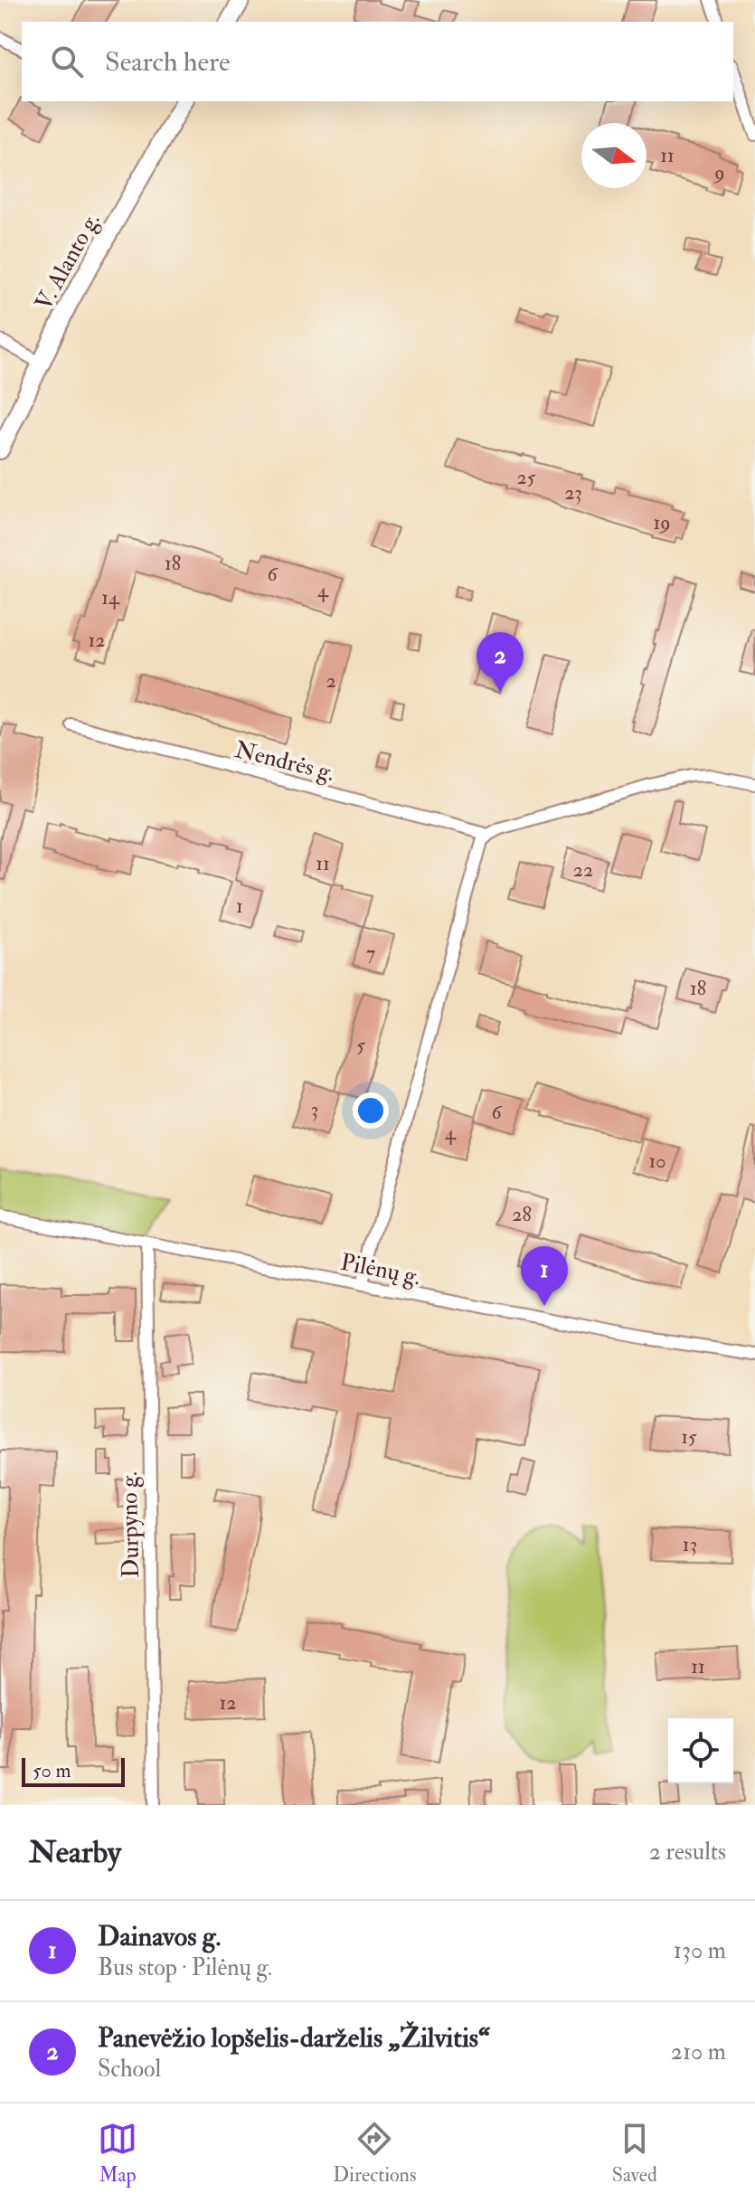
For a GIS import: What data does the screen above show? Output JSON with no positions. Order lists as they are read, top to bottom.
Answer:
{
  "streets": {
    "main road": ["V. Alanto g."],
    "street": ["Nendrės g.", "Pilėnų g.", "Durpyno g."]
  },
  "crossings": [
    ["Pilėnų g.", "Durpyno g."]
  ],
  "house_numbers": [
    "11",
    "9",
    "25",
    "23",
    "19",
    "18",
    "6",
    "4",
    "14",
    "12",
    "2",
    "11",
    "22",
    "1",
    "7",
    "18",
    "5",
    "3",
    "6",
    "4",
    "10",
    "28",
    "15",
    "13",
    "11",
    "12"
  ],
  "scale_bar": "50 m",
  "north": "right",
  "page": {
    "search": "Search here",
    "pins": ["2", "1"],
    "scale": "50 m",
    "heading": ["Nearby", "2 results"],
    "list": [
      {
        "mark": "1",
        "name": "Dainavos g.",
        "note": "Bus stop · Pilėnų g.",
        "value": "130 m"
      },
      {
        "mark": "2",
        "name": "Panevėžio lopšelis-darželis „Žilvitis“",
        "note": "School",
        "value": "210 m"
      }
    ],
    "nav": ["Map", "Directions", "Saved"]
  }
}
